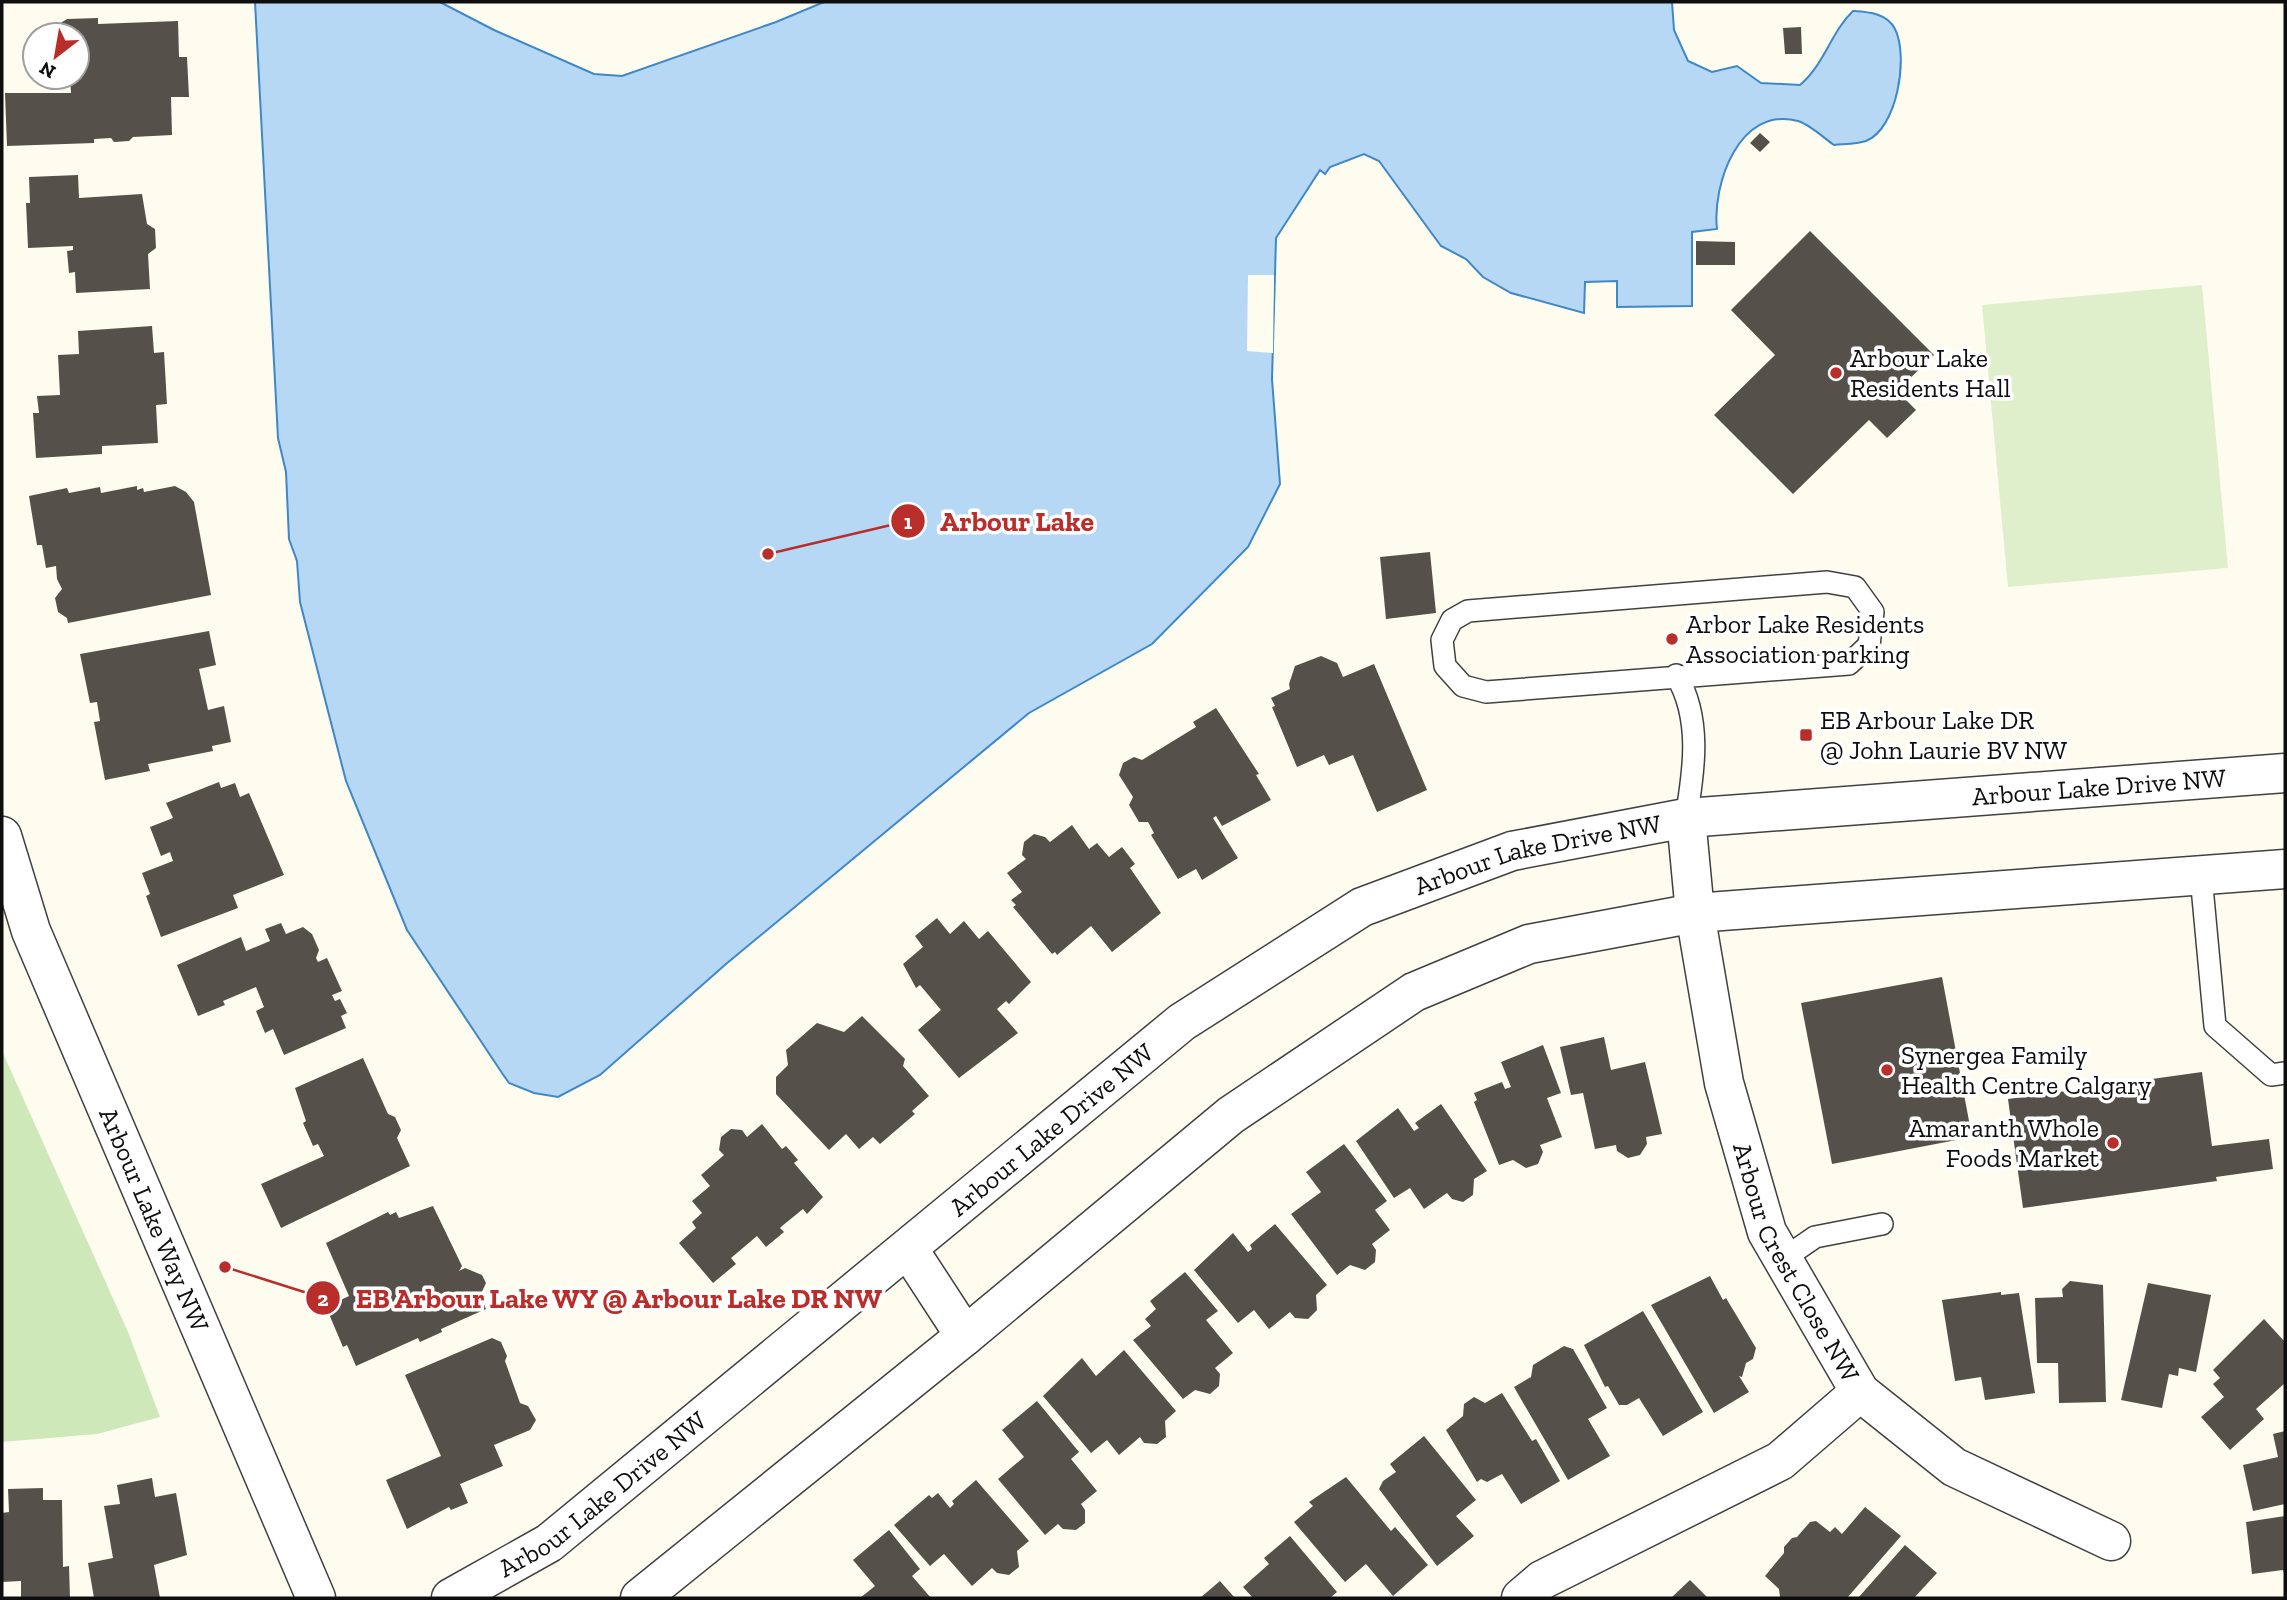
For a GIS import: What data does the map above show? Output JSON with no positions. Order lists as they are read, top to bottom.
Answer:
{
  "streets": {
    "street": ["Arbour Lake Drive NW", "Arbour Lake Way NW", "Arbour Crest Close NW"]
  },
  "crossings": [
    ["Arbour Lake Drive NW", "Arbour Crest Close NW"]
  ],
  "places": {
    "other": [
      "Arbour Lake Residents Hall",
      "Arbour Lake",
      "Arbor Lake Residents Association parking",
      "Synergea Family Health Centre Calgary",
      "Amaranth Whole Foods Market",
      "EB Arbour Lake WY @ Arbour Lake DR NW"
    ],
    "transit": ["EB Arbour Lake DR @ John Laurie BV NW"]
  },
  "north": "bottom left"
}
